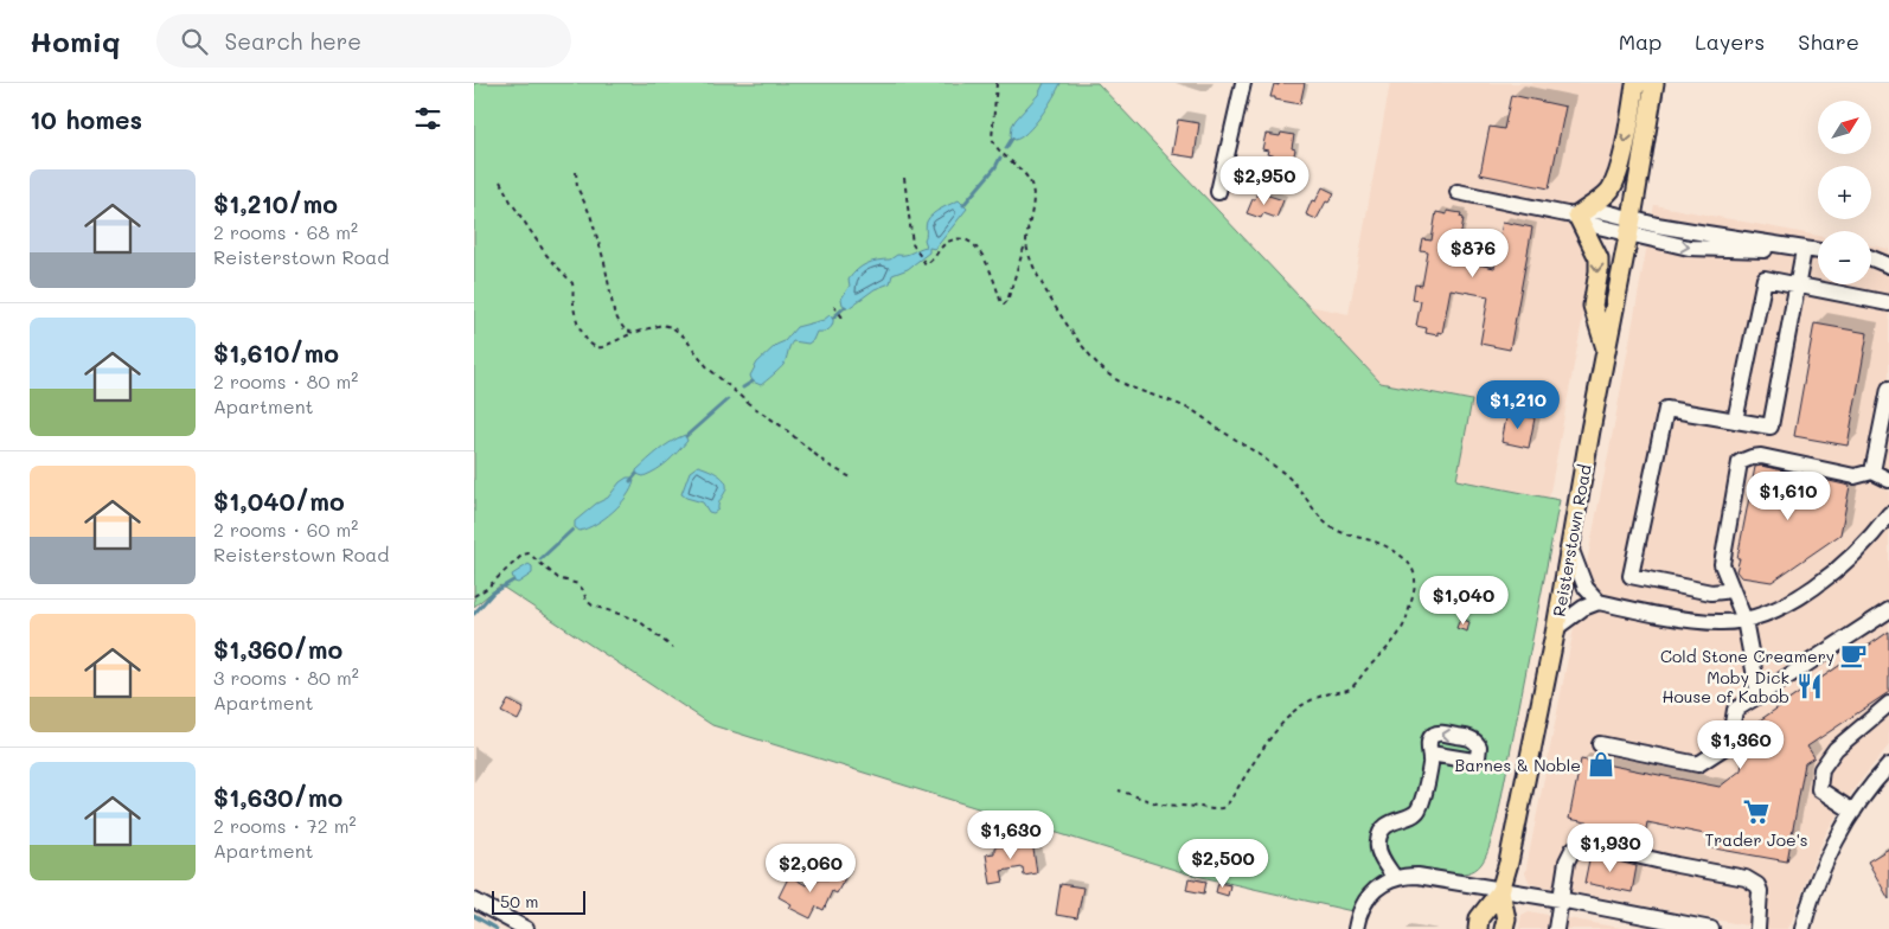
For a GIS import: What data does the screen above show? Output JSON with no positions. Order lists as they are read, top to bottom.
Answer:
{
  "streets": {
    "main road": ["Reisterstown Road"]
  },
  "places": {
    "cafe": ["Cold Stone Creamery"],
    "restaurant": ["Moby Dick House of Kabob"],
    "shop": ["Barnes & Noble"],
    "supermarket": ["Trader Joe's"]
  },
  "scale_bar": "50 m",
  "north": "top right",
  "page": {
    "header": "Homiq",
    "search": "Search here",
    "nav": ["Map", "Layers", "Share"],
    "heading": "10 homes",
    "map_buttons": ["+", "−"],
    "list": [
      {
        "name": "$1,210/mo",
        "note": "2 rooms · 68 m² · Reisterstown Road"
      },
      {
        "name": "$1,610/mo",
        "note": "2 rooms · 80 m² · Apartment"
      },
      {
        "name": "$1,040/mo",
        "note": "2 rooms · 60 m² · Reisterstown Road"
      },
      {
        "name": "$1,360/mo",
        "note": "3 rooms · 80 m² · Apartment"
      },
      {
        "name": "$1,630/mo",
        "note": "2 rooms · 72 m² · Apartment"
      }
    ],
    "price": [
      "$2,950",
      "$876",
      "$1,210",
      "$1,610",
      "$1,040",
      "$1,360",
      "$1,630",
      "$1,930",
      "$2,500",
      "$2,060"
    ],
    "scale": "50 m"
  }
}
